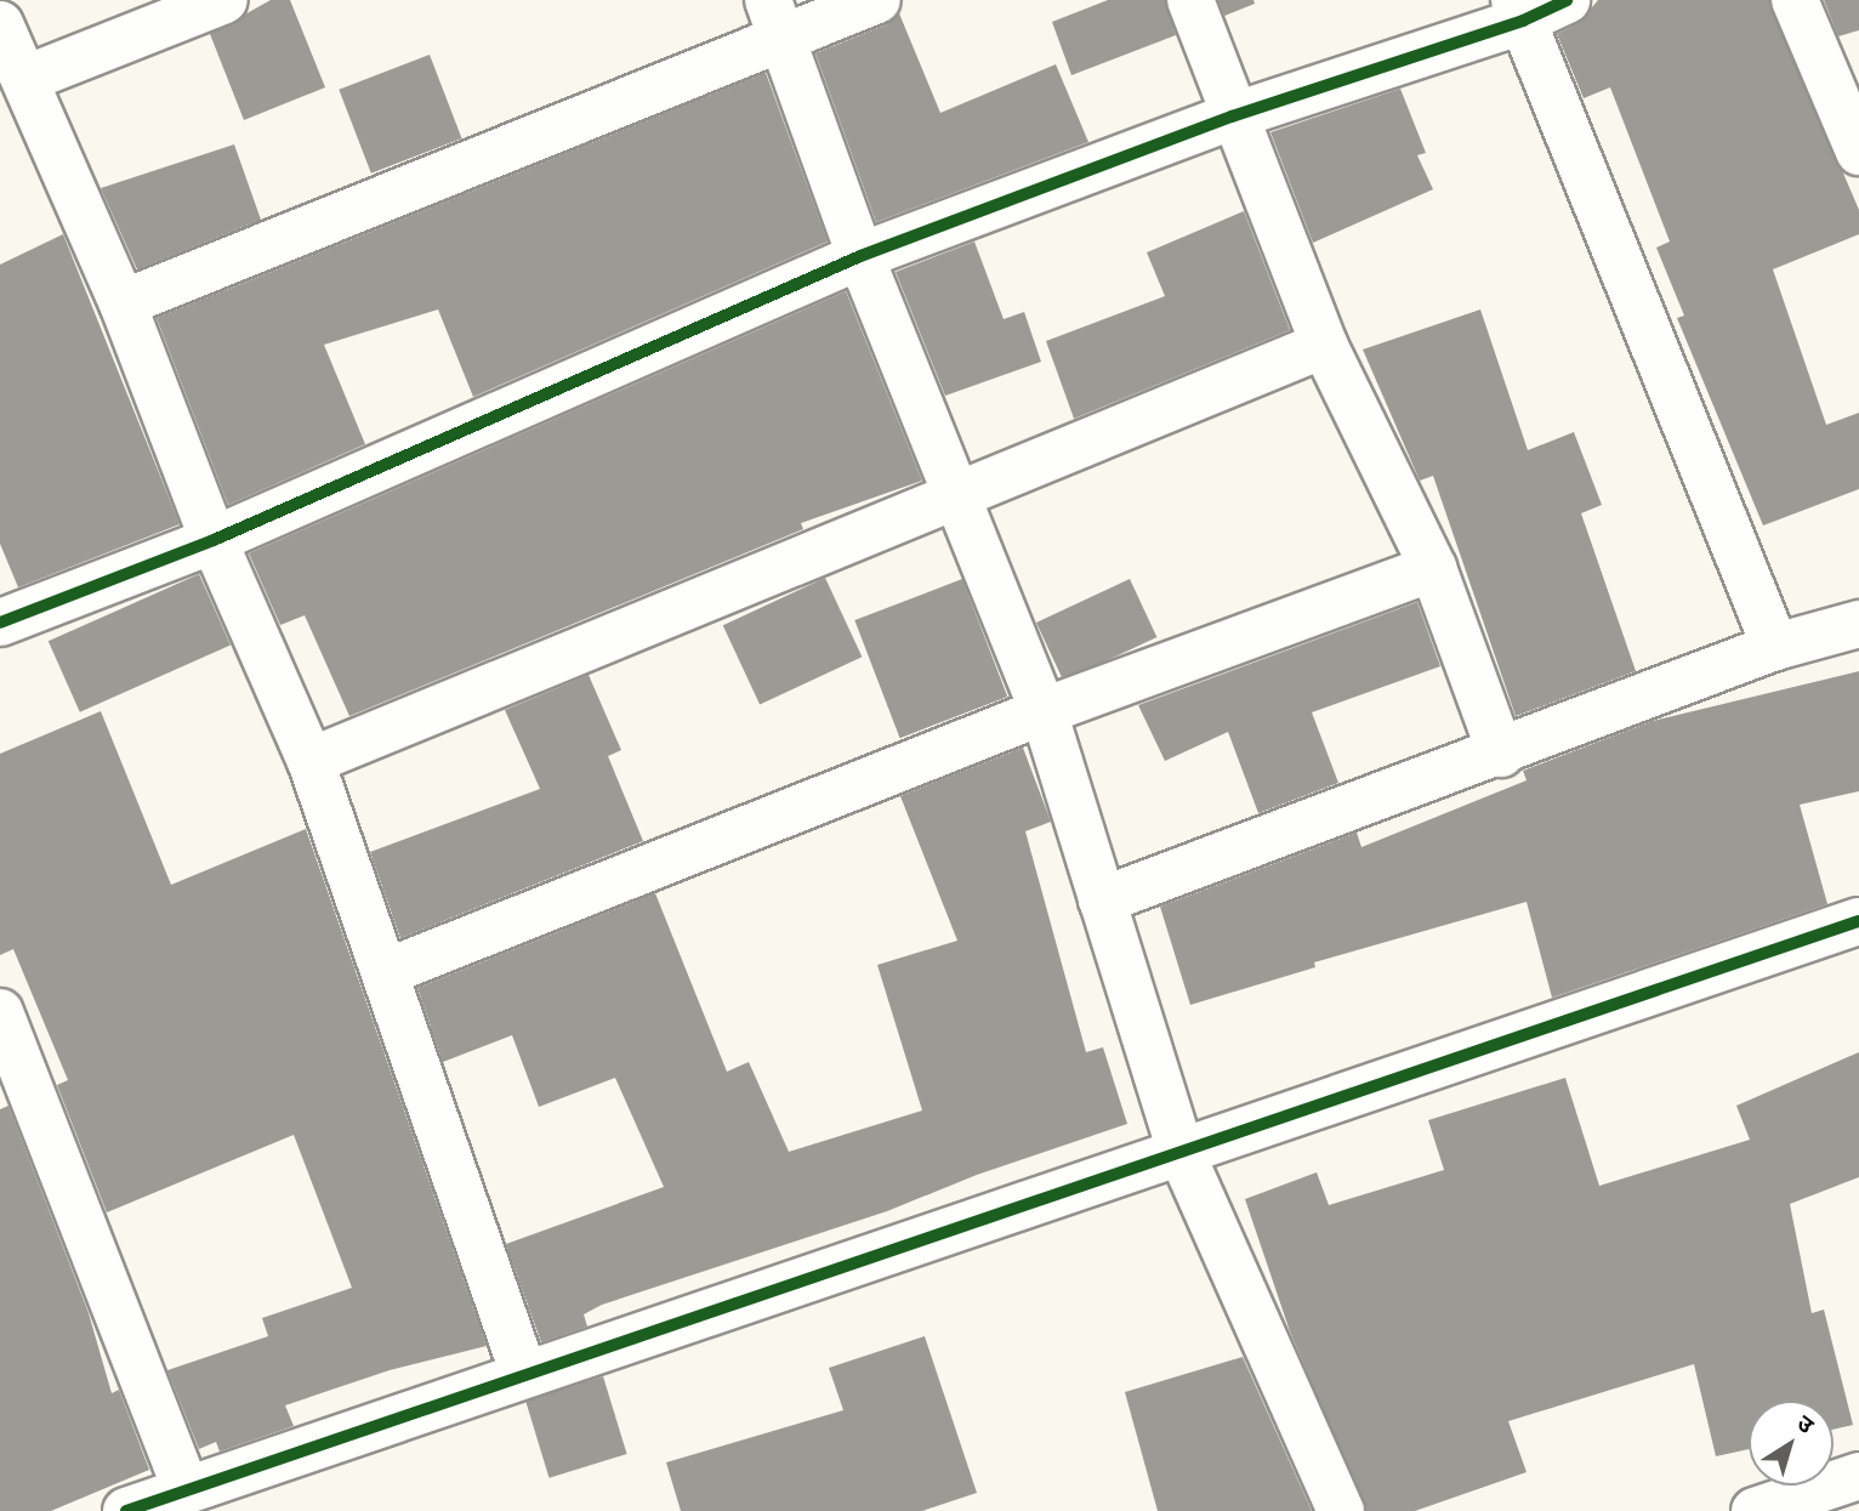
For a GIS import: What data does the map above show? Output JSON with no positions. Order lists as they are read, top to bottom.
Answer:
{
  "north": "top right"
}
